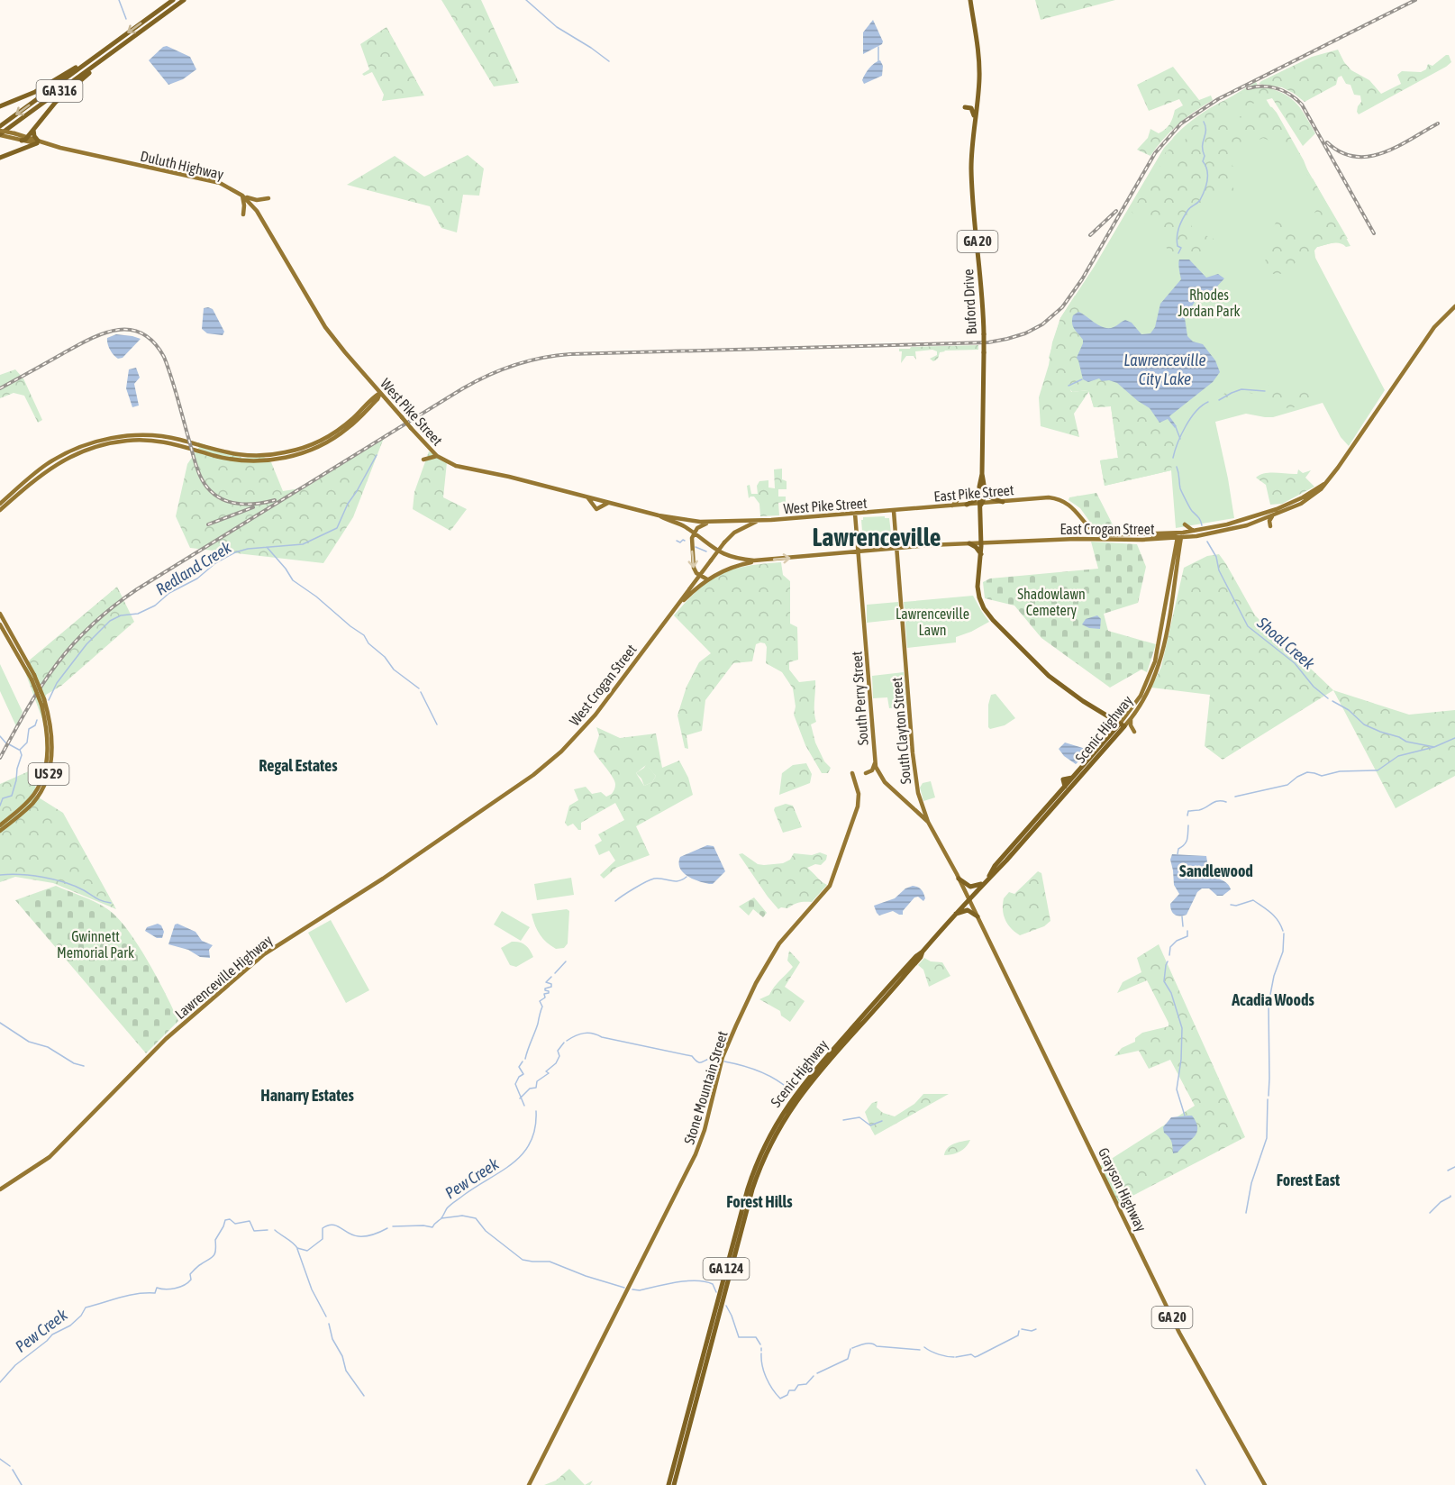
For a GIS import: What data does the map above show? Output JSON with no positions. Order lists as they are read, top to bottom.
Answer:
{
  "streets": {
    "highway": [
      "GA 316",
      "GA 20",
      "Buford Drive",
      "Scenic Highway",
      "GA 124"
    ],
    "main road": [
      "Duluth Highway",
      "West Pike Street",
      "East Pike Street",
      "East Crogan Street",
      "West Crogan Street",
      "South Perry Street",
      "South Clayton Street",
      "US 29",
      "Lawrenceville Highway",
      "Stone Mountain Street",
      "Grayson Highway"
    ]
  },
  "crossings": [
    ["GA 316", "Duluth Highway"],
    ["Duluth Highway", "West Pike Street"],
    ["GA 20", "Buford Drive"],
    ["GA 20", "East Crogan Street"],
    ["Buford Drive", "East Pike Street"],
    ["Buford Drive", "East Crogan Street"],
    ["West Pike Street", "East Pike Street"],
    ["West Pike Street", "West Crogan Street"],
    ["West Pike Street", "South Perry Street"],
    ["West Pike Street", "South Clayton Street"],
    ["East Pike Street", "East Crogan Street"],
    ["East Pike Street", "South Clayton Street"],
    ["East Crogan Street", "West Crogan Street"],
    ["East Crogan Street", "Scenic Highway"],
    ["East Crogan Street", "South Clayton Street"],
    ["West Crogan Street", "South Perry Street"],
    ["West Crogan Street", "Lawrenceville Highway"],
    ["South Perry Street", "South Clayton Street"],
    ["Scenic Highway", "South Clayton Street"],
    ["Scenic Highway", "Grayson Highway"],
    ["South Clayton Street", "Grayson Highway"]
  ],
  "districts": [
    "Lawrenceville",
    "Regal Estates",
    "Sandlewood",
    "Acadia Woods",
    "Hanarry Estates",
    "Forest East",
    "Forest Hills"
  ],
  "water": [
    "Lawrenceville City Lake",
    "Redland Creek",
    "Shoal Creek",
    "Pew Creek"
  ],
  "parks": [
    "Rhodes Jordan Park",
    "Shadowlawn Cemetery",
    "Lawrenceville Lawn",
    "Gwinnett Memorial Park"
  ]
}
